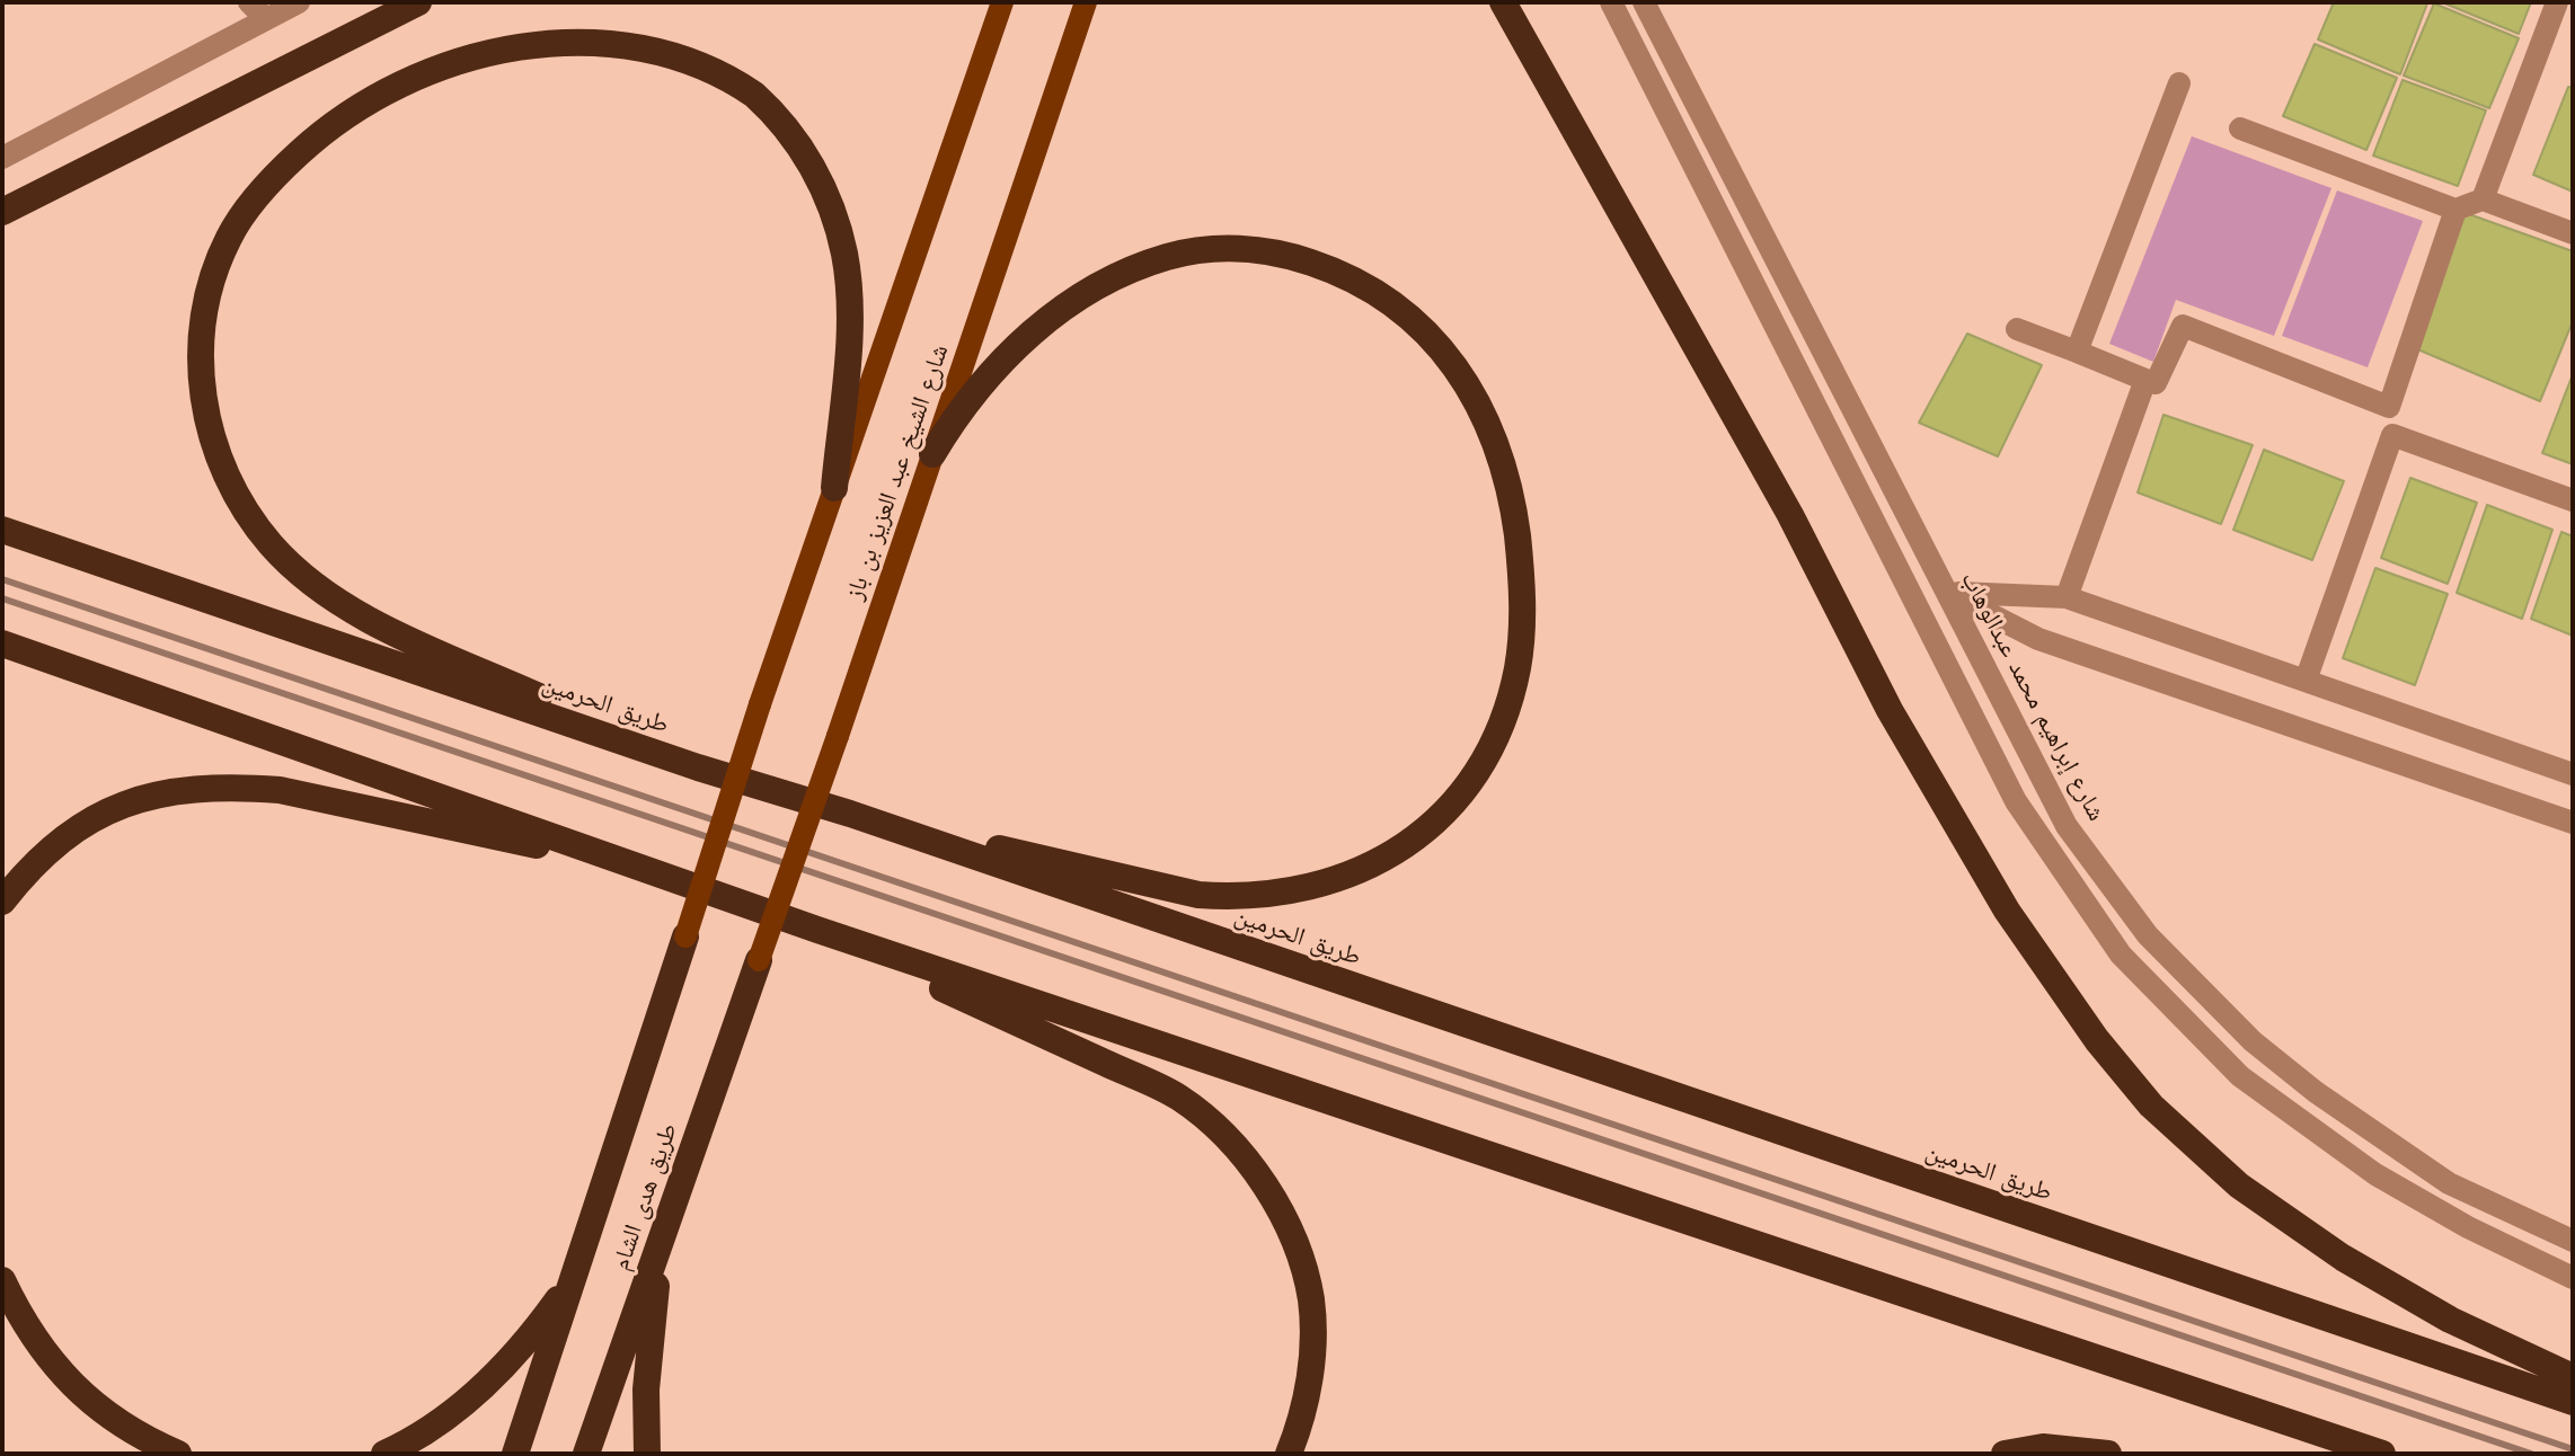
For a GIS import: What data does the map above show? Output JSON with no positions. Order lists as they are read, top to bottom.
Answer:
{
  "streets": {
    "highway": ["طريق الحرمين", "طريق هدى الشام"],
    "main road": ["شارع الشيخ عبد العزيز بن باز"],
    "street": ["شارع إبراهيم محمد عبدالوهاب"]
  },
  "crossings": [
    ["شارع الشيخ عبد العزيز بن باز", "طريق هدى الشام"]
  ]
}
